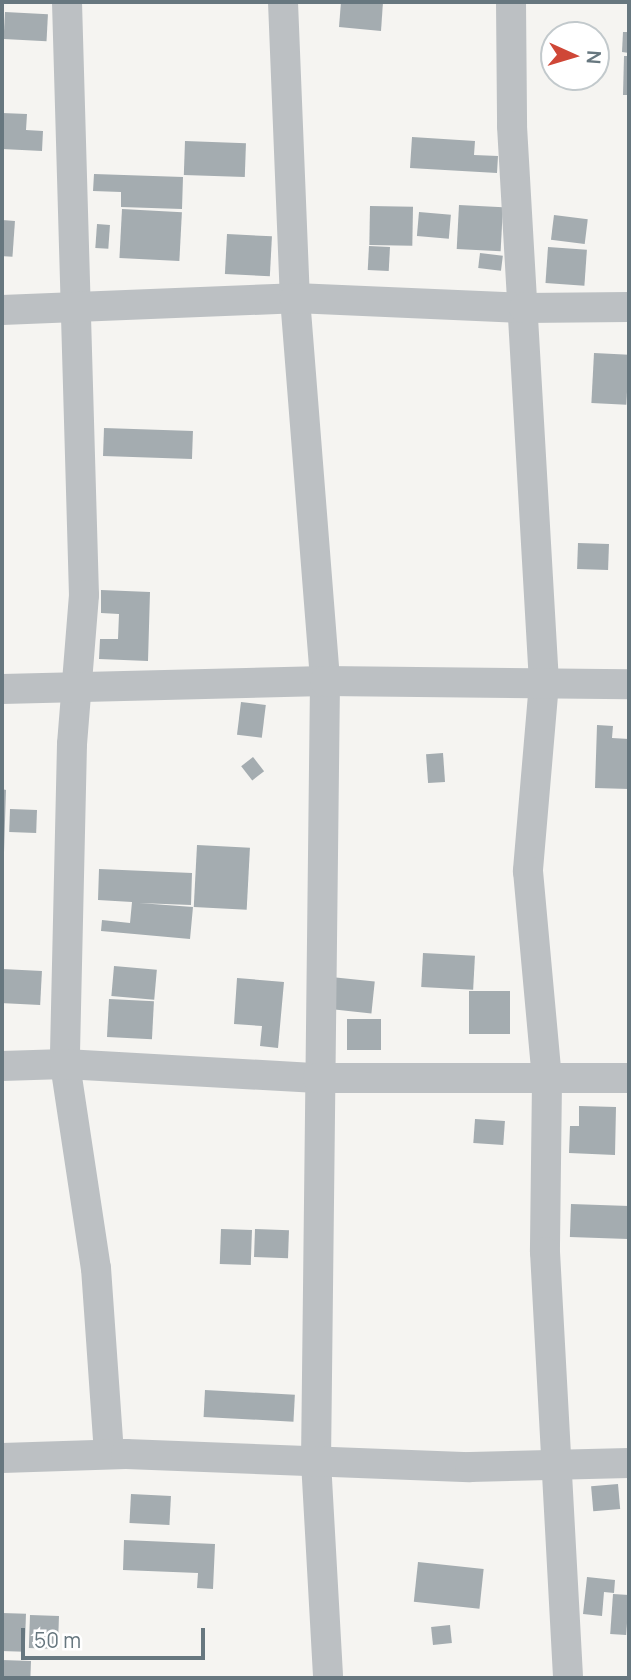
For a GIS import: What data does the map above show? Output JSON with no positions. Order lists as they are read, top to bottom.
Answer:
{
  "scale_bar": "50 m",
  "north": "right"
}
